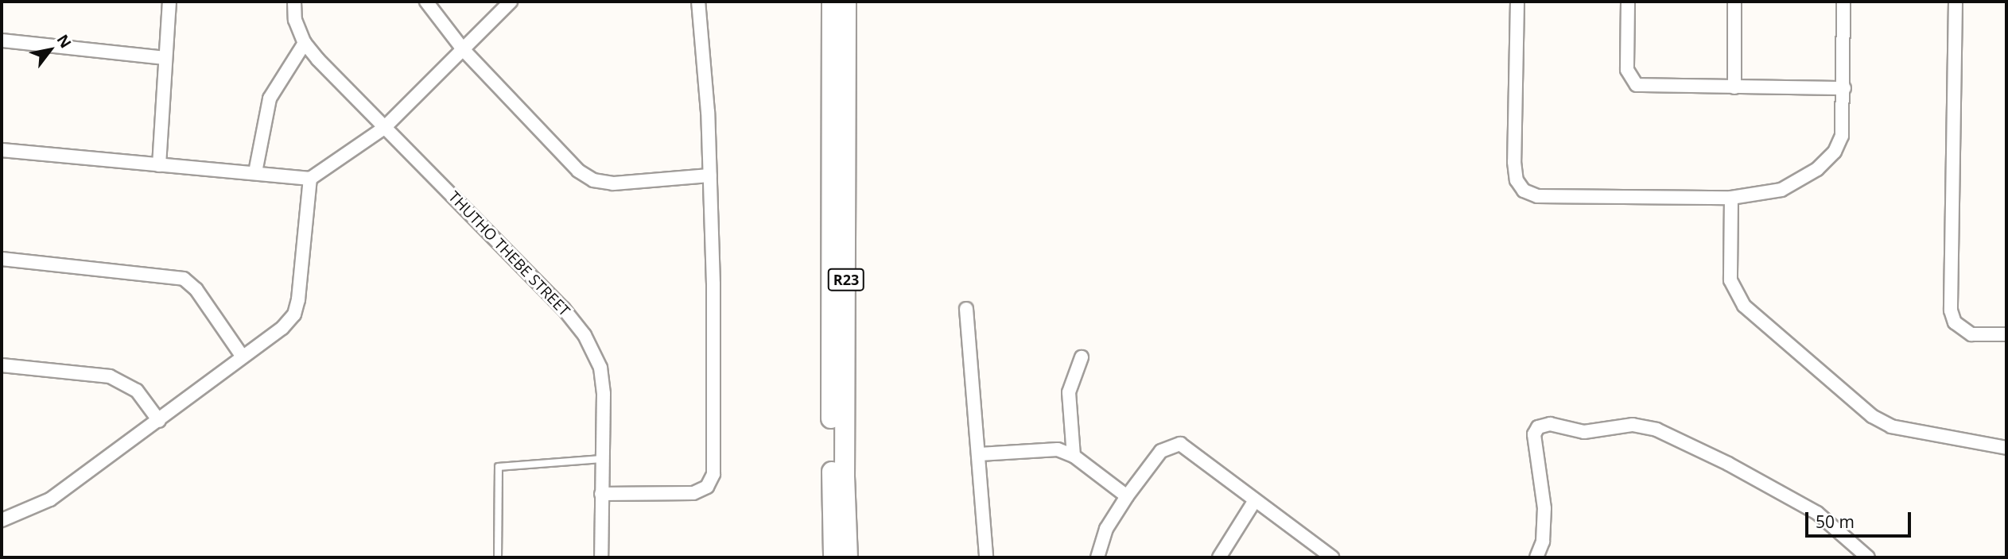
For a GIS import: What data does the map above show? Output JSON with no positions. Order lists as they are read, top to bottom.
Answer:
{
  "streets": {
    "main road": ["R23"],
    "street": ["THUTHO THEBE STREET"]
  },
  "scale_bar": "50 m",
  "north": "top right"
}
